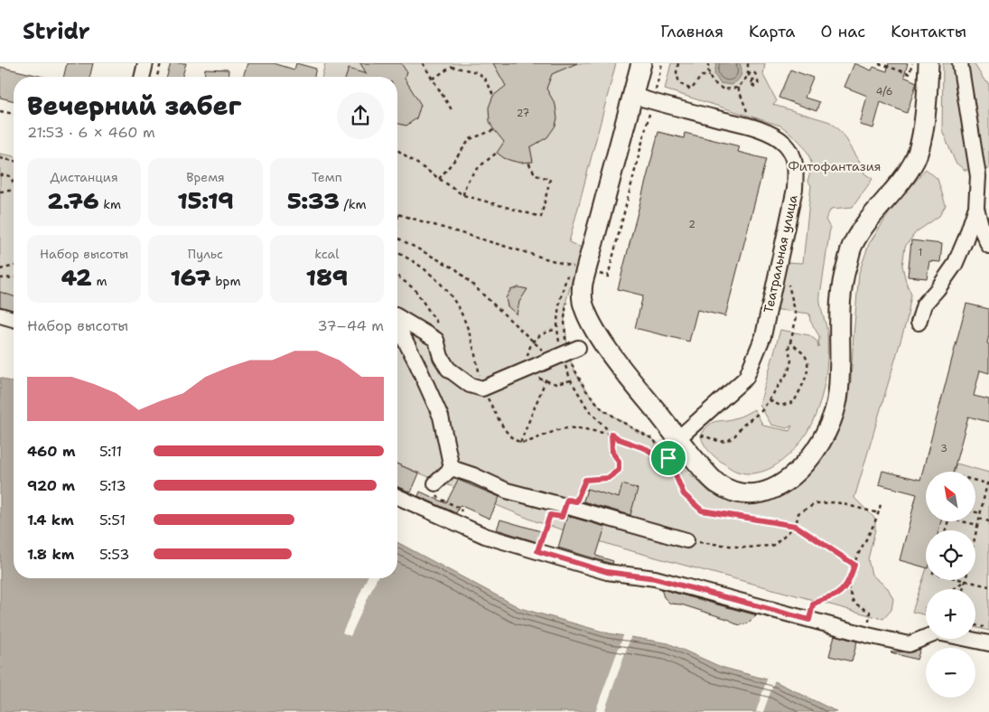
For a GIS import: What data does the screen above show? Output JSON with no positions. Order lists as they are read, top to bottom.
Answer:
{
  "streets": {
    "street": ["Театральная улица"]
  },
  "parks": ["Фитофантазия"],
  "house_numbers": [
    "4/6",
    "27",
    "2",
    "1",
    "3"
  ],
  "north": "top left",
  "page": {
    "header": "Stridr",
    "nav": [
      "Главная",
      "Карта",
      "О нас",
      "Контакты"
    ],
    "heading": ["Вечерний забег", "21:53 · 6 × 460 m"],
    "stats": [
      ["Дистанция", "2.76 km"],
      ["Время", "15:19"],
      ["Темп", "5:33 /km"],
      ["Набор высоты", "42 m"],
      ["Пульс", "167 bpm"],
      ["kcal", "189"]
    ],
    "chart": ["Набор высоты", "37–44 m"],
    "list": [
      {
        "name": "460 m",
        "note": "5:11"
      },
      {
        "name": "920 m",
        "note": "5:13"
      },
      {
        "name": "1.4 km",
        "note": "5:51"
      },
      {
        "name": "1.8 km",
        "note": "5:53"
      }
    ],
    "map_buttons": ["+", "−"]
  }
}
